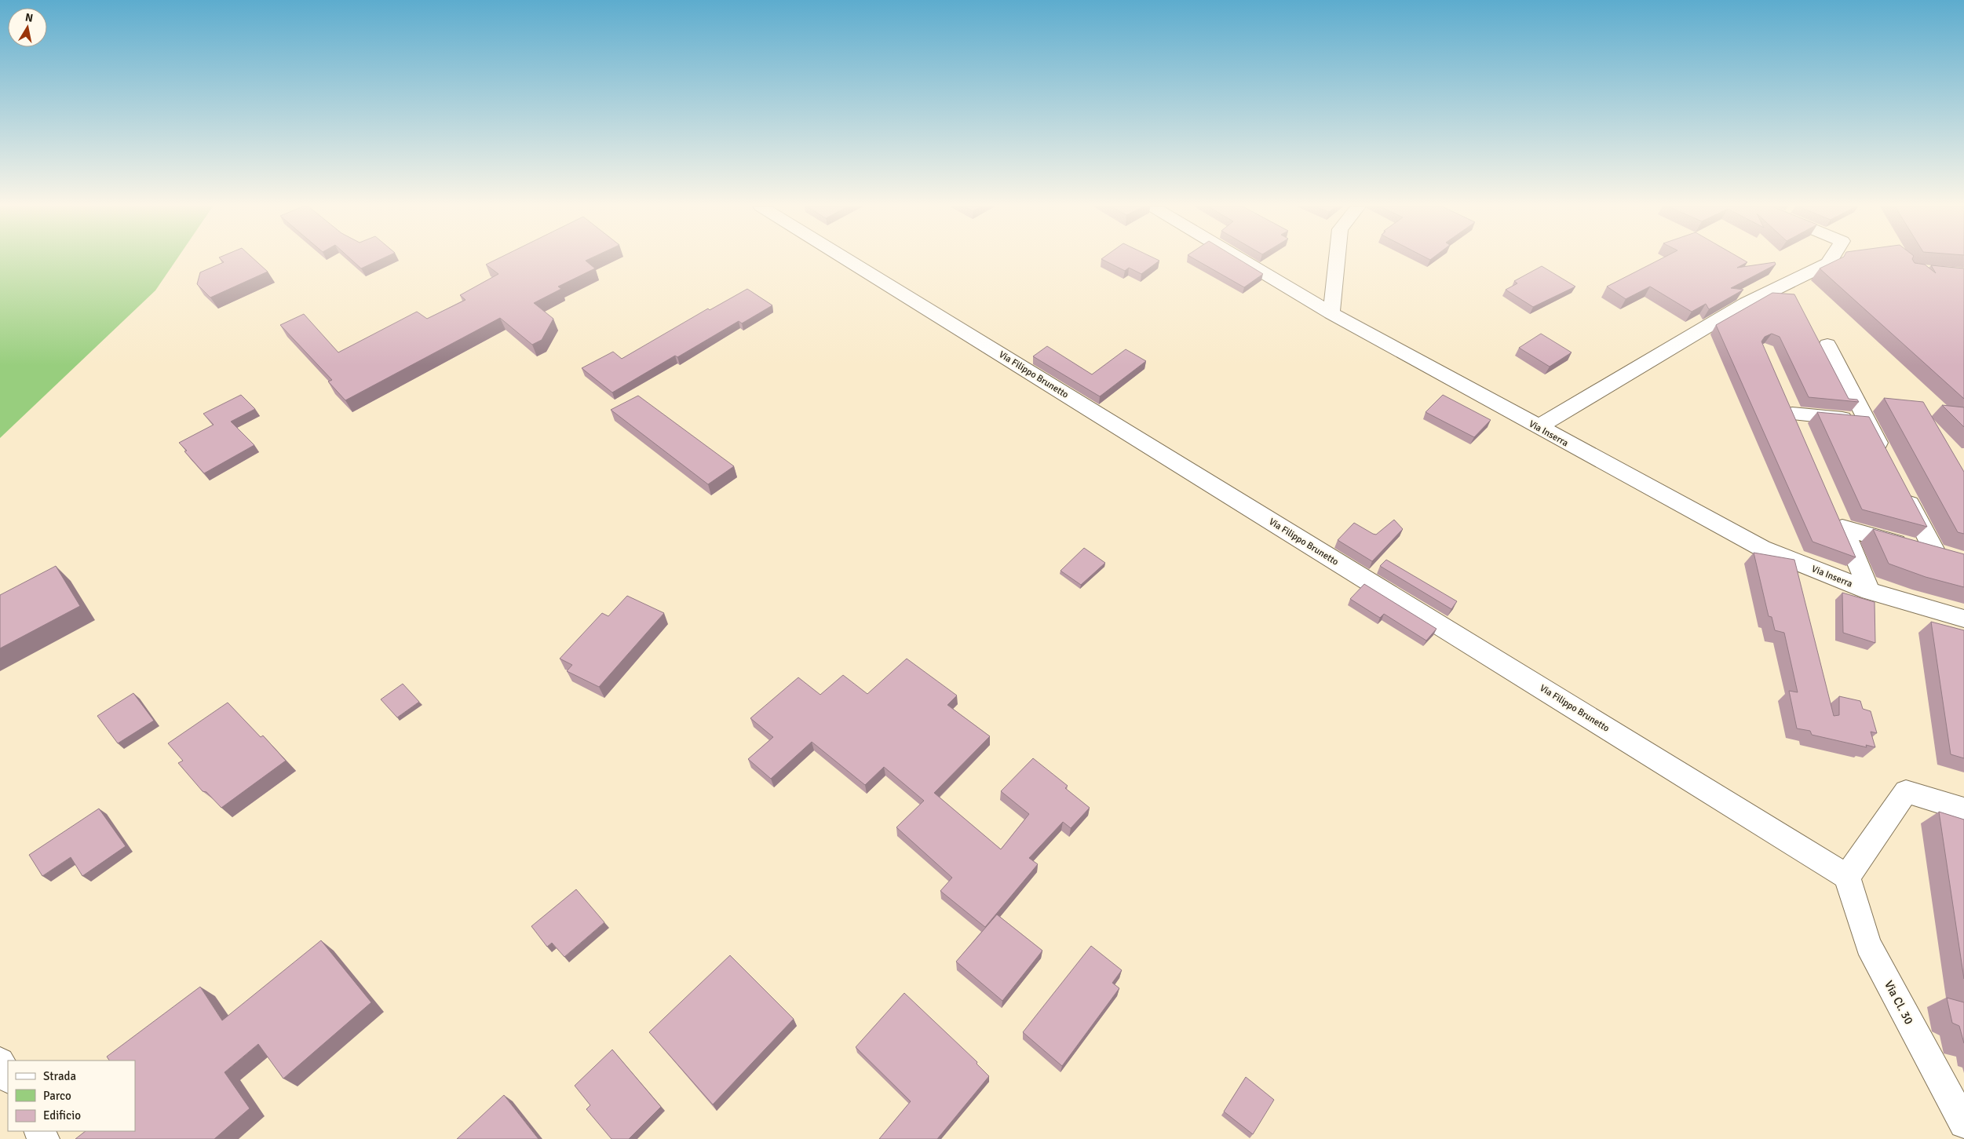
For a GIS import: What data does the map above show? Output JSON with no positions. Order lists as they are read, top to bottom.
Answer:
{
  "streets": {
    "street": ["Via Filippo Brunetto", "Via Inserra", "Via Cl. 30"]
  },
  "crossings": [
    ["Via Filippo Brunetto", "Via Cl. 30"]
  ],
  "legend": ["Strada", "Parco", "Edificio"],
  "north": "top"
}
